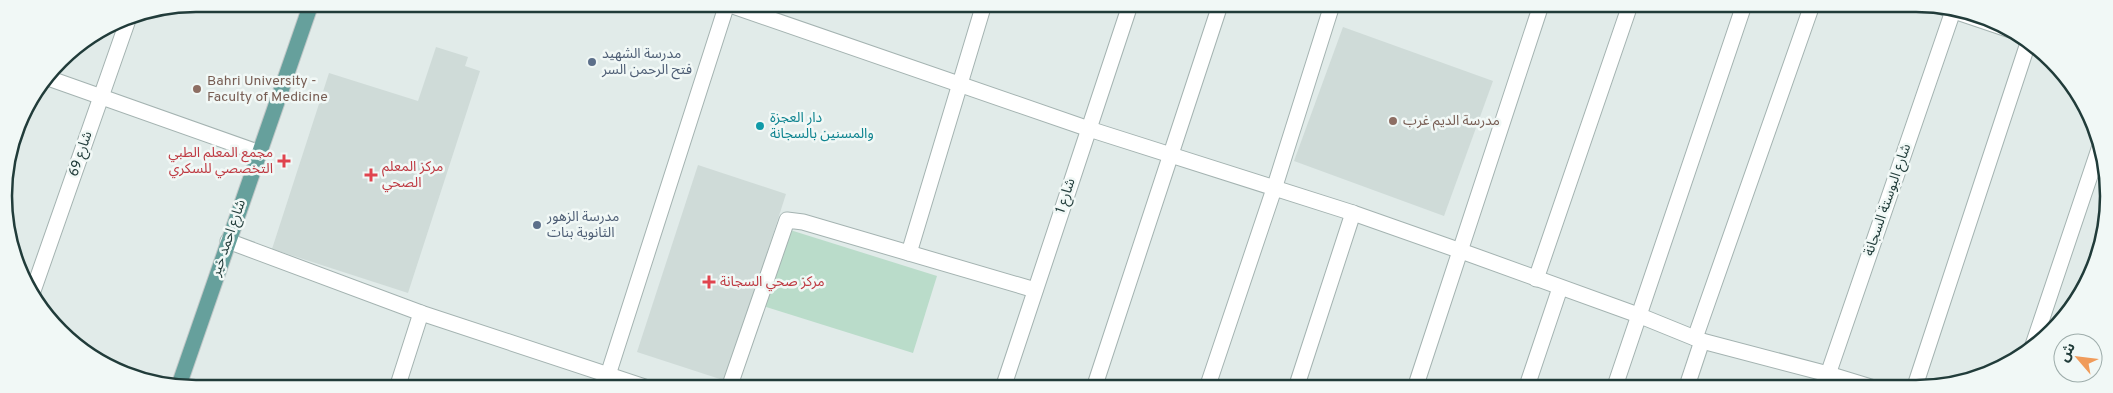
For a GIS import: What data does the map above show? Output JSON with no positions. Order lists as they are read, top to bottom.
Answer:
{
  "streets": {
    "main road": ["شارع احمد خير"],
    "street": ["شارع 69", "شارع 1", "شارع البوستة السجانة"]
  },
  "places": {
    "other": [
      "مدرسة الشهيد فتح الرحمن السر",
      "Bahri University - Faculty of Medicine",
      "مدرسة الديم غرب",
      "دار العجزة والمسنين بالسجانة",
      "مدرسة الزهور الثانوية بنات"
    ],
    "health": ["مجمع المعلم الطبي التخصصي للسكري", "مركز المعلم الصحي", "مركز صحي السجانة"]
  },
  "north": "top left"
}
